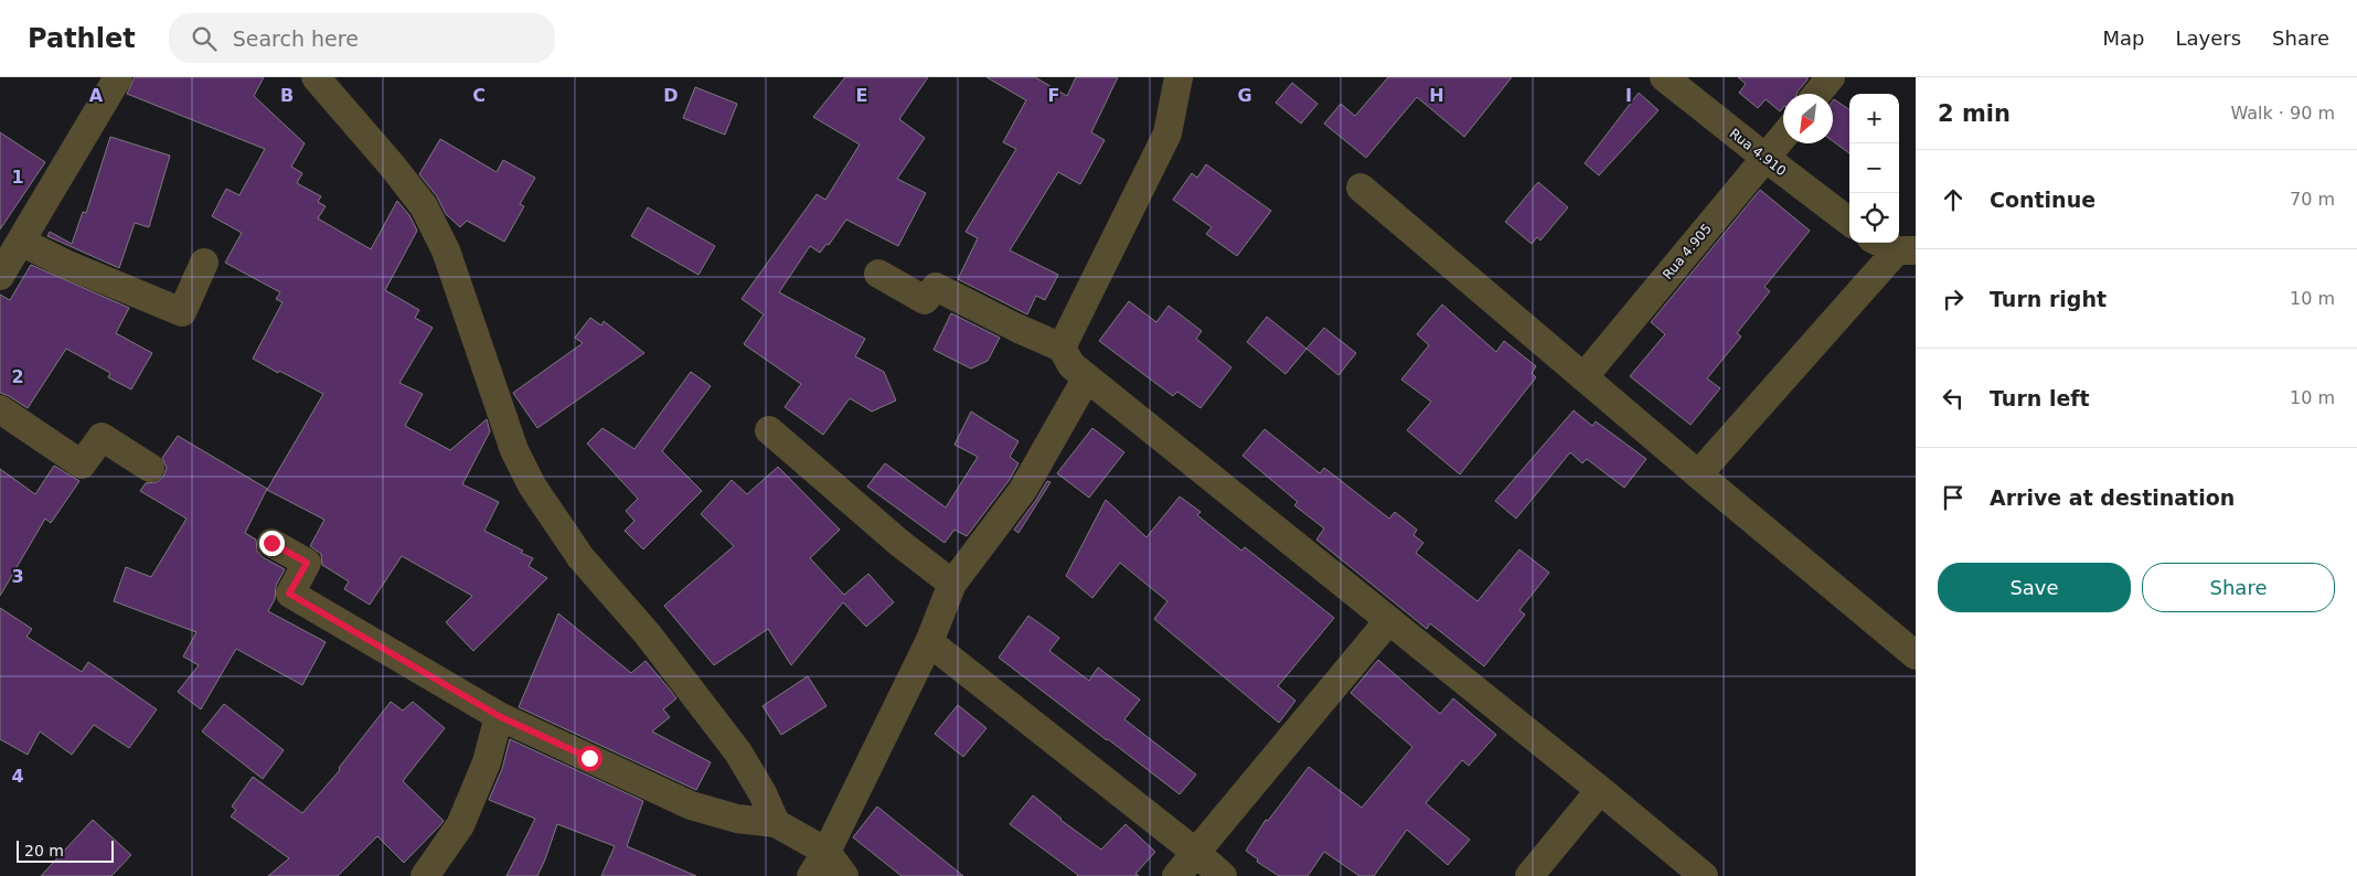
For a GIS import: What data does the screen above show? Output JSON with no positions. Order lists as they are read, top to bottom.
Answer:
{
  "streets": {
    "street": ["Rua 4.910", "Rua 4.905"]
  },
  "crossings": [
    ["Rua 4.910", "Rua 4.905"]
  ],
  "scale_bar": "20 m",
  "north": "bottom left",
  "page": {
    "header": "Pathlet",
    "search": "Search here",
    "nav": ["Map", "Layers", "Share"],
    "heading": ["2 min", "Walk · 90 m"],
    "map_buttons": ["+", "−"],
    "list": [
      ["Continue", "70 m"],
      ["Turn right", "10 m"],
      ["Turn left", "10 m"],
      "Arrive at destination"
    ],
    "buttons": ["Save", "Share"],
    "scale": "20 m"
  },
  "grid": {
    "columns": [
      "A",
      "B",
      "C",
      "D",
      "E",
      "F",
      "G",
      "H",
      "I"
    ],
    "rows": [
      "1",
      "2",
      "3",
      "4"
    ]
  }
}
